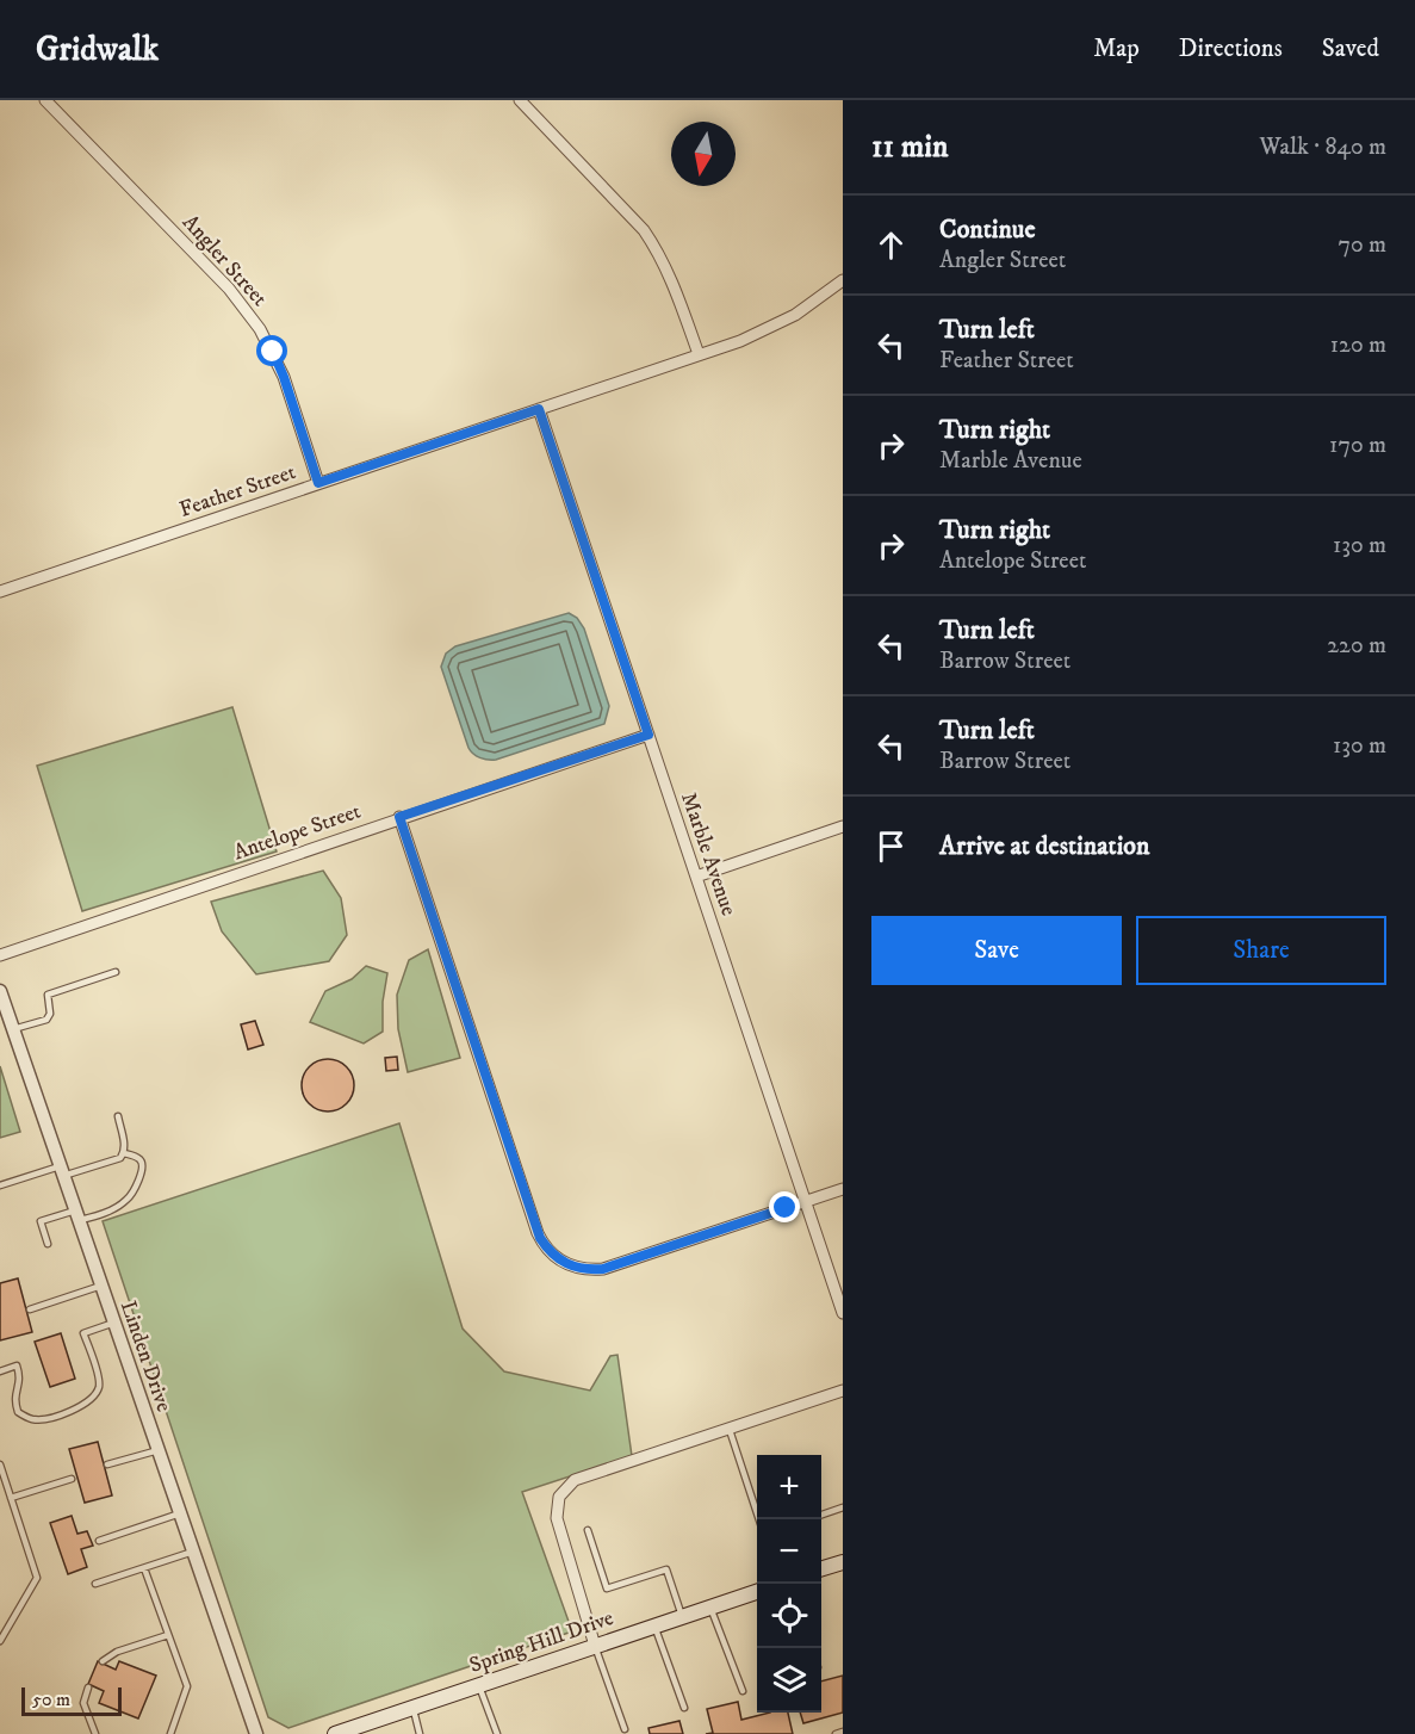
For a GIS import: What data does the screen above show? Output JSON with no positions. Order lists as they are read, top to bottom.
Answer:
{
  "streets": {
    "main road": ["Spring Hill Drive"],
    "street": [
      "Angler Street",
      "Feather Street",
      "Antelope Street",
      "Marble Avenue",
      "Linden Drive"
    ]
  },
  "crossings": [
    ["Angler Street", "Feather Street"],
    ["Feather Street", "Marble Avenue"],
    ["Antelope Street", "Marble Avenue"]
  ],
  "scale_bar": "50 m",
  "north": "bottom",
  "page": {
    "header": "Gridwalk",
    "nav": ["Map", "Directions", "Saved"],
    "heading": ["11 min", "Walk · 840 m"],
    "list": [
      ["Continue", "Angler Street", "70 m"],
      ["Turn left", "Feather Street", "120 m"],
      ["Turn right", "Marble Avenue", "170 m"],
      ["Turn right", "Antelope Street", "130 m"],
      ["Turn left", "Barrow Street", "220 m"],
      ["Turn left", "Barrow Street", "130 m"],
      "Arrive at destination"
    ],
    "buttons": ["Save", "Share"],
    "map_buttons": ["+", "−"],
    "scale": "50 m"
  }
}
